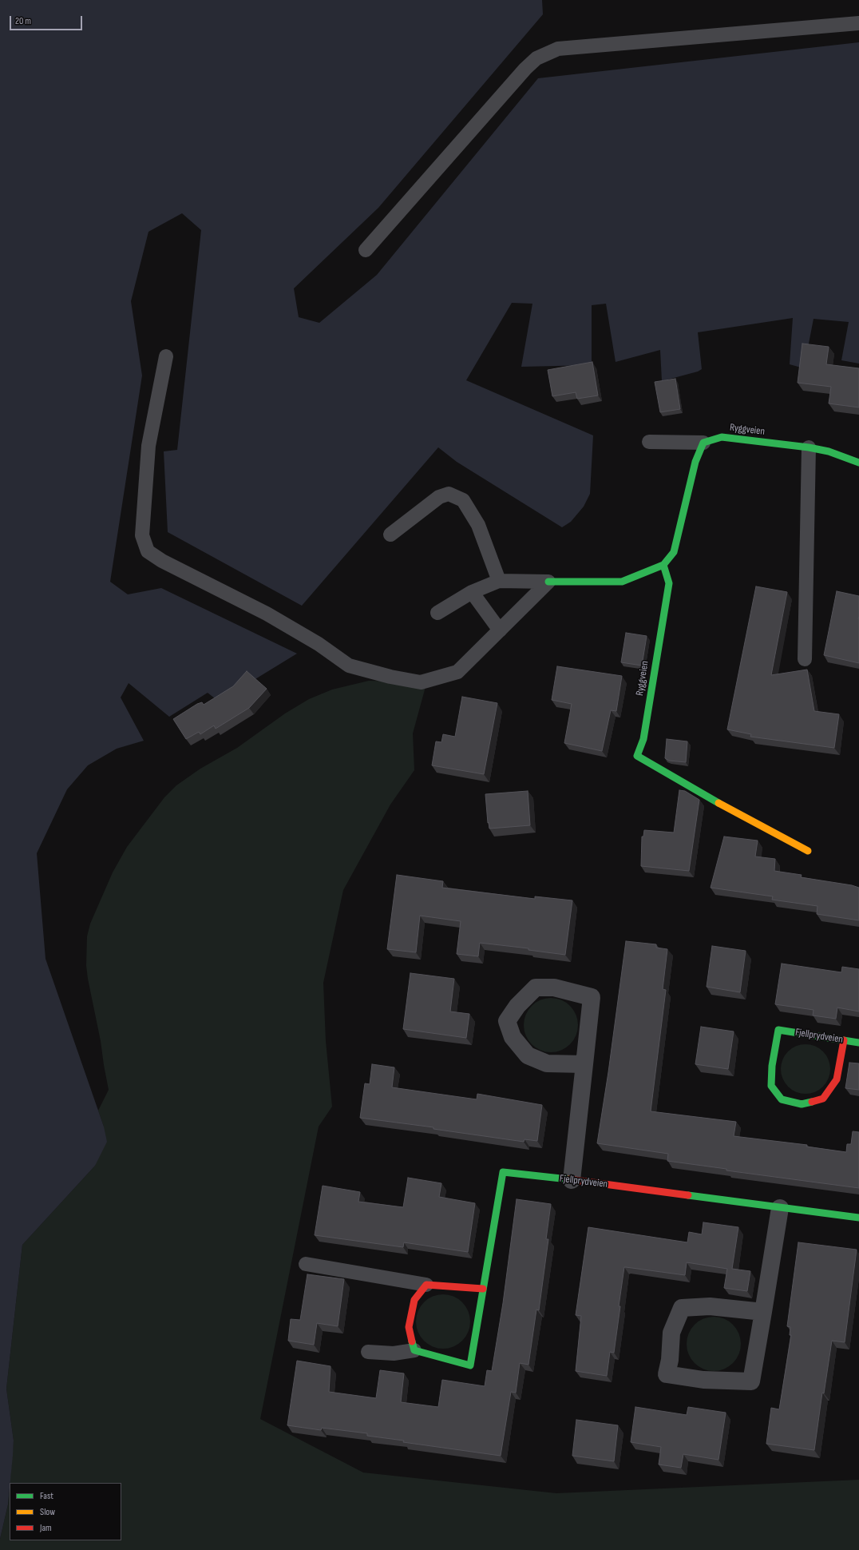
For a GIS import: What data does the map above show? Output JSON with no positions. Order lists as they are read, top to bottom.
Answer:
{
  "streets": {
    "street": ["Ryggveien", "Fjellprydveien"]
  },
  "legend": ["Fast", "Slow", "Jam"],
  "scale_bar": "20 m"
}
